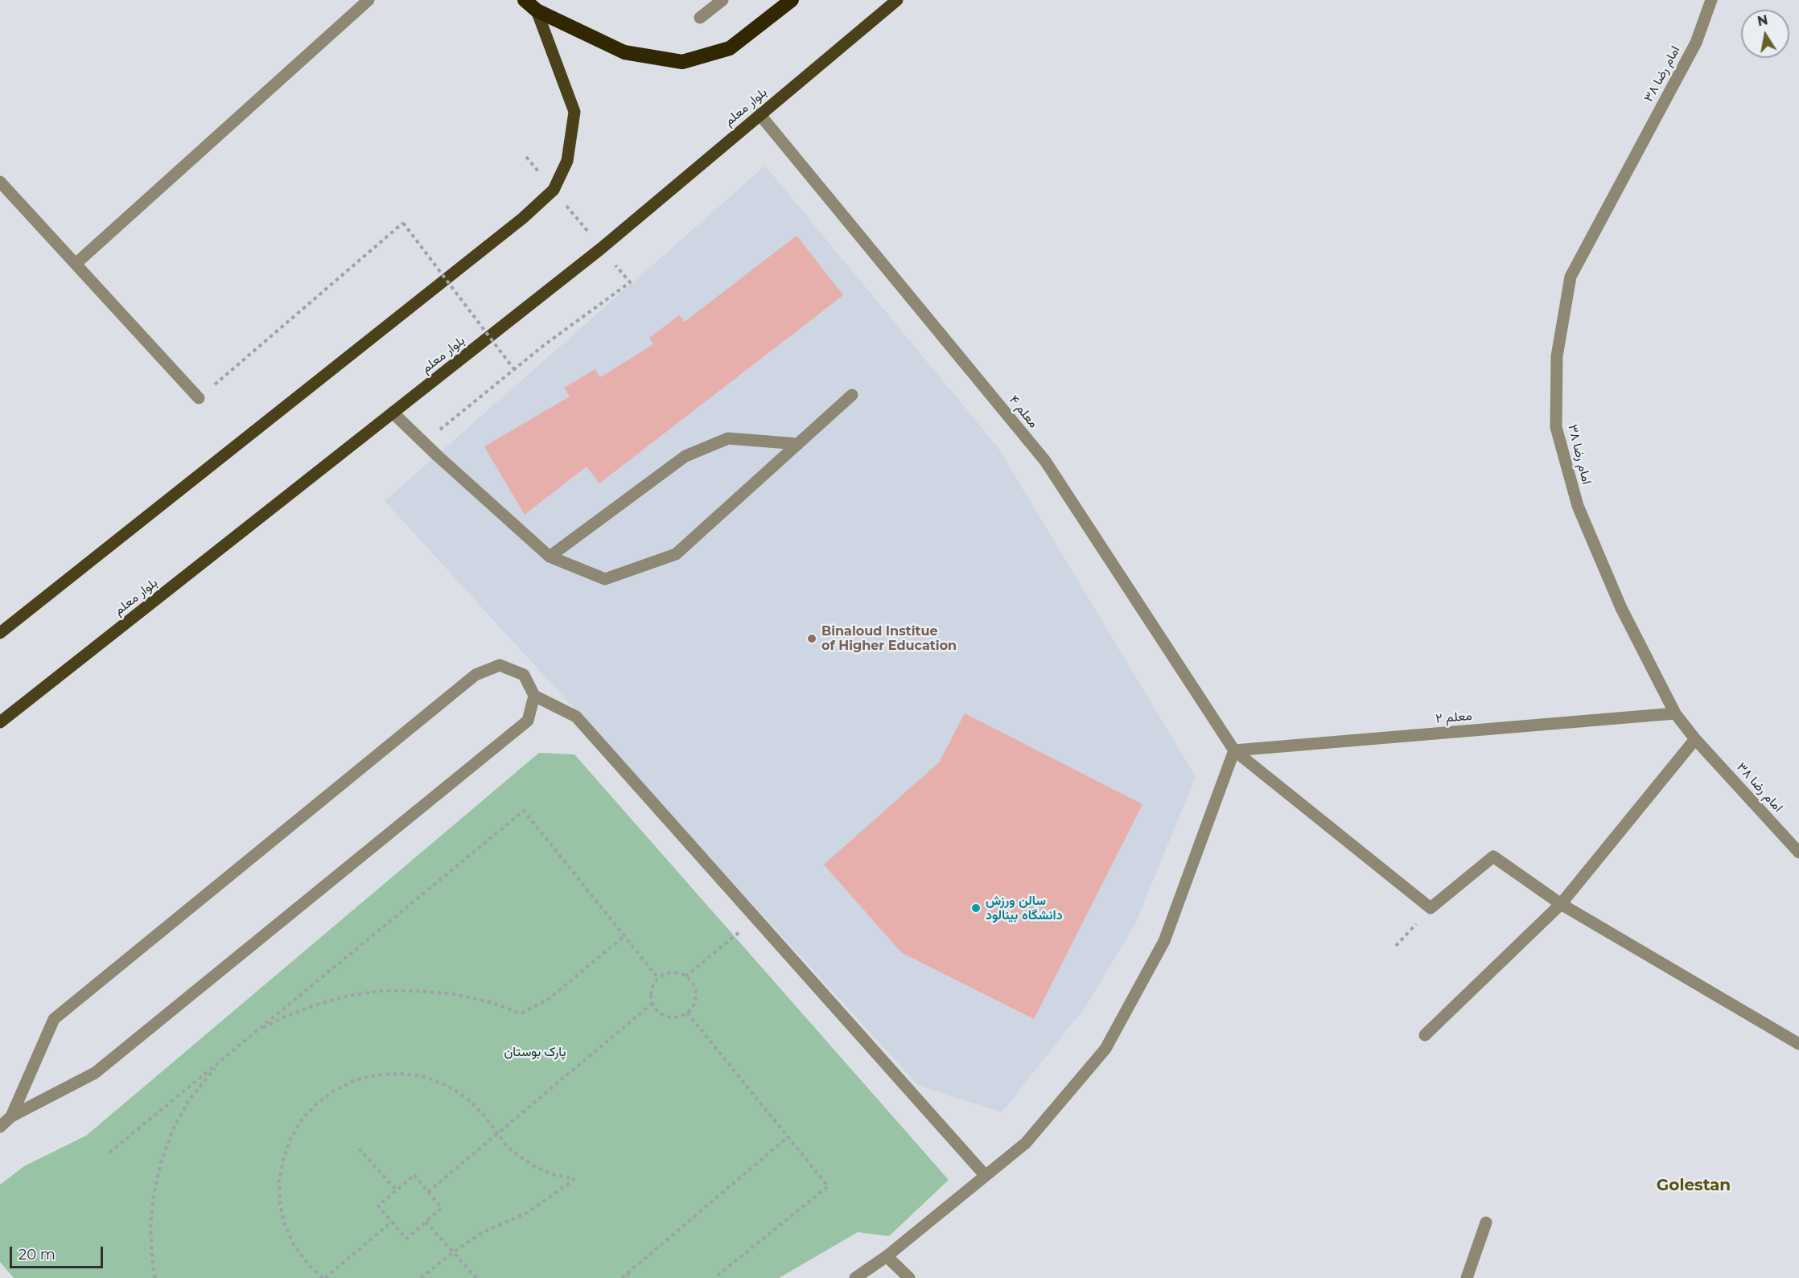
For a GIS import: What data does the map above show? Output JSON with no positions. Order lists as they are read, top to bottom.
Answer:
{
  "streets": {
    "main road": ["بلوار معلم"],
    "street": ["امام رضا ۳۸", "معلم ۴", "معلم ۲"]
  },
  "crossings": [
    ["امام رضا ۳۸", "معلم ۲"],
    ["بلوار معلم", "معلم ۴"],
    ["معلم ۴", "معلم ۲"]
  ],
  "districts": ["Golestan"],
  "parks": ["پارک بوستان"],
  "places": ["Binaloud Institue of Higher Education", "سالن ورزش دانشگاه بینالود"],
  "scale_bar": "20 m",
  "north": "top"
}
